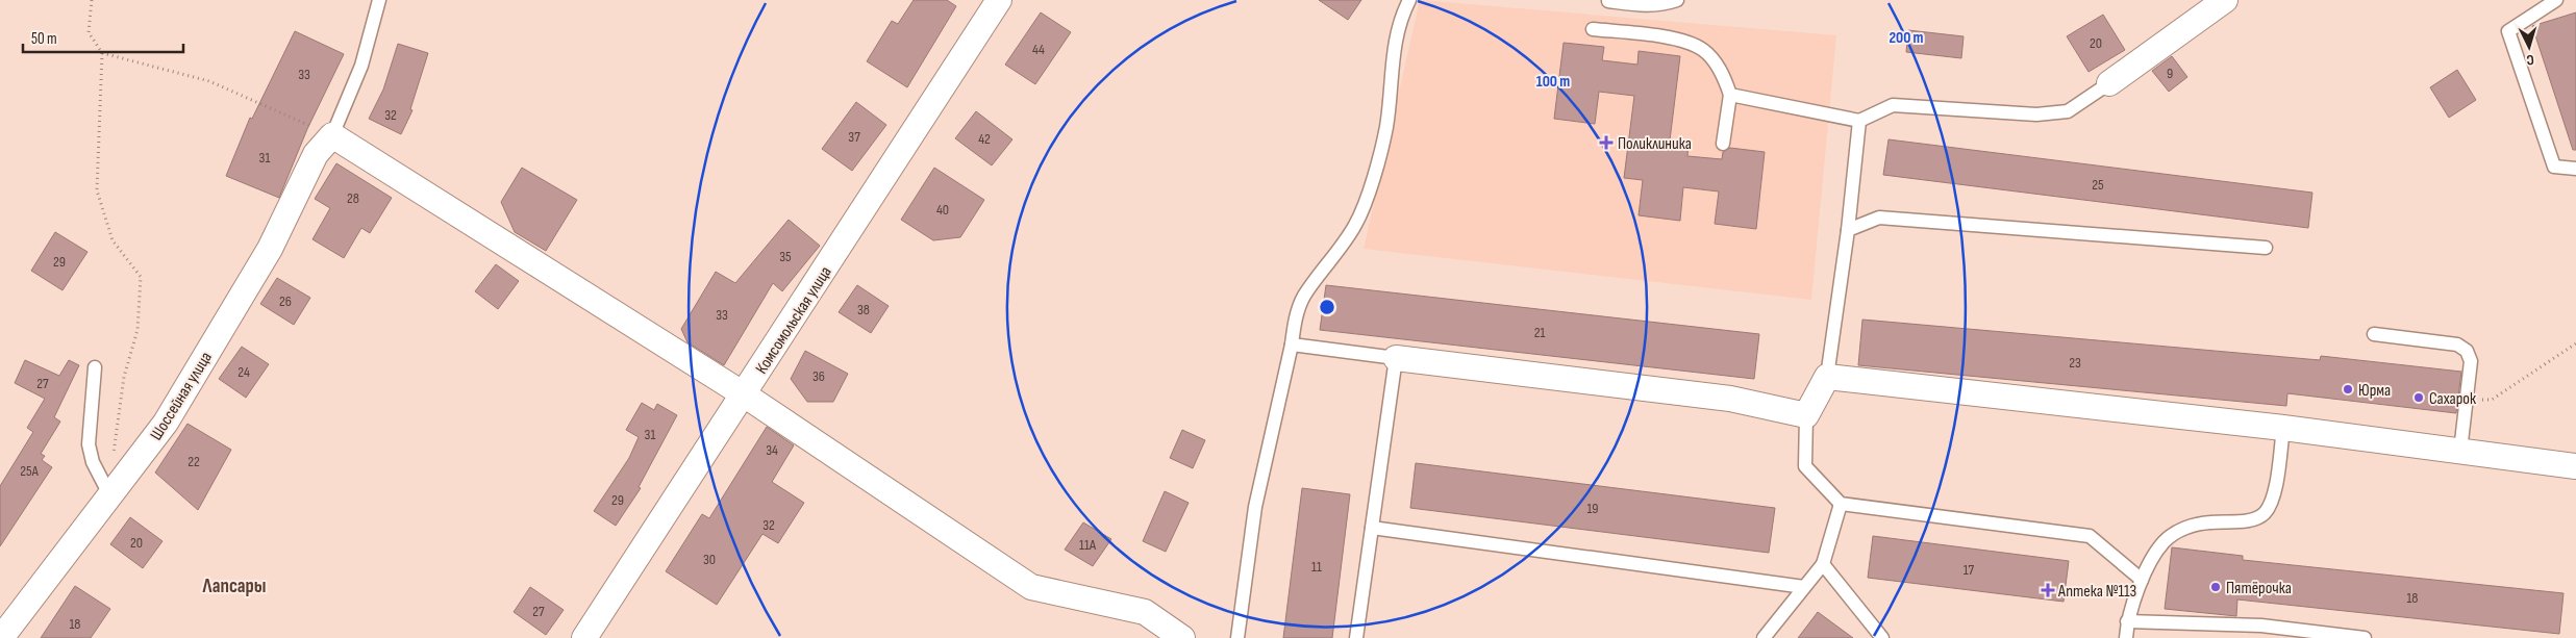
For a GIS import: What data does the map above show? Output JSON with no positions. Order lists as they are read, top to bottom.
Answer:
{
  "streets": {
    "street": ["Комсомольская улица", "Шоссейная улица"]
  },
  "districts": ["Лапсары"],
  "places": {
    "health": ["Поликлиника", "Аптека №113"],
    "other": ["Юрма", "Сахарок", "Пятёрочка"]
  },
  "house_numbers": [
    "20",
    "44",
    "9",
    "33",
    "32",
    "37",
    "42",
    "31",
    "25",
    "28",
    "40",
    "35",
    "29",
    "26",
    "38",
    "33",
    "21",
    "23",
    "24",
    "36",
    "27",
    "31",
    "34",
    "22",
    "25А",
    "29",
    "19",
    "32",
    "20",
    "11А",
    "30",
    "11",
    "17",
    "18",
    "27",
    "18"
  ],
  "scale_bar": "50 m",
  "north": "bottom",
  "rings": ["200 m", "100 m"]
}
